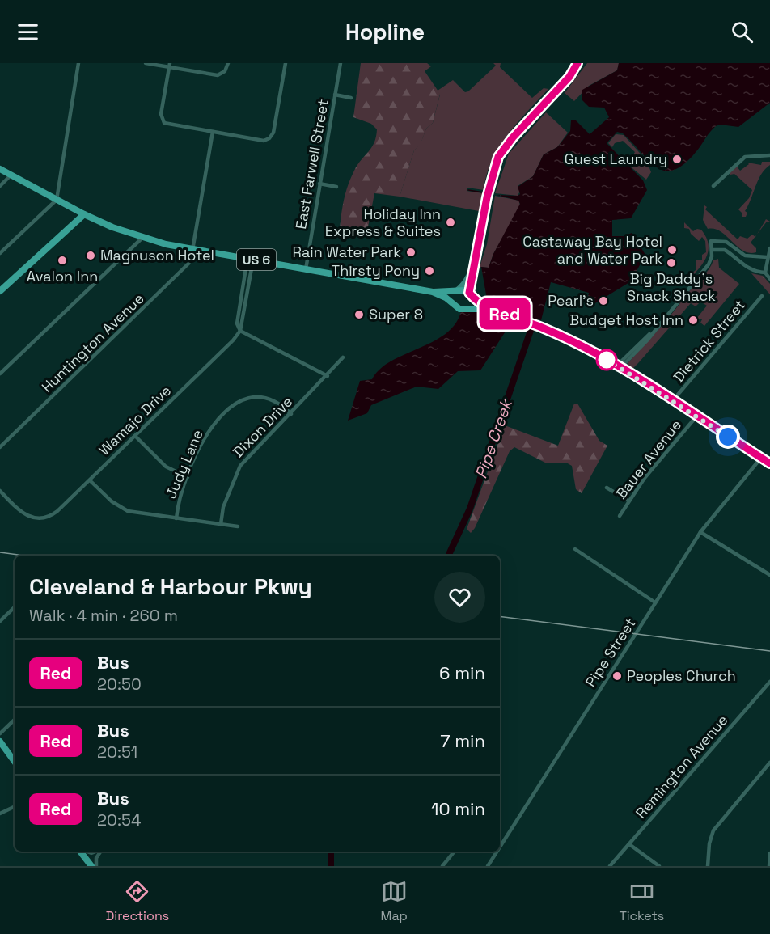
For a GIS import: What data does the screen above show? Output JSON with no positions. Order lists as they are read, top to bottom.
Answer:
{
  "streets": {
    "main road": ["US 6"],
    "street": [
      "East Farwell Street",
      "Dietrick Street",
      "Huntington Avenue",
      "Wamajo Drive",
      "Dixon Drive",
      "Bauer Avenue",
      "Judy Lane",
      "Pipe Street",
      "Remington Avenue"
    ]
  },
  "crossings": [
    ["East Farwell Street", "US 6"],
    ["US 6", "Huntington Avenue"],
    ["Dixon Drive", "Judy Lane"]
  ],
  "water": ["Pipe Creek"],
  "places": [
    "Guest Laundry",
    "Holiday Inn Express & Suites",
    "Castaway Bay Hotel and Water Park",
    "Rain Water Park",
    "Magnuson Hotel",
    "Avalon Inn",
    "Big Daddy's Snack Shack",
    "Thirsty Pony",
    "Pearl's",
    "Super 8",
    "Budget Host Inn",
    "Peoples Church"
  ],
  "lines": ["bus line Red"],
  "page": {
    "header": "Hopline",
    "on_map": "Red",
    "heading": ["Cleveland & Harbour Pkwy", "Walk · 4 min · 260 m"],
    "list": [
      {
        "mark": "Red",
        "name": "Bus",
        "note": "20:50",
        "value": "6 min"
      },
      {
        "mark": "Red",
        "name": "Bus",
        "note": "20:51",
        "value": "7 min"
      },
      {
        "mark": "Red",
        "name": "Bus",
        "note": "20:54",
        "value": "10 min"
      }
    ],
    "tabs": ["Directions", "Map", "Tickets"]
  }
}
